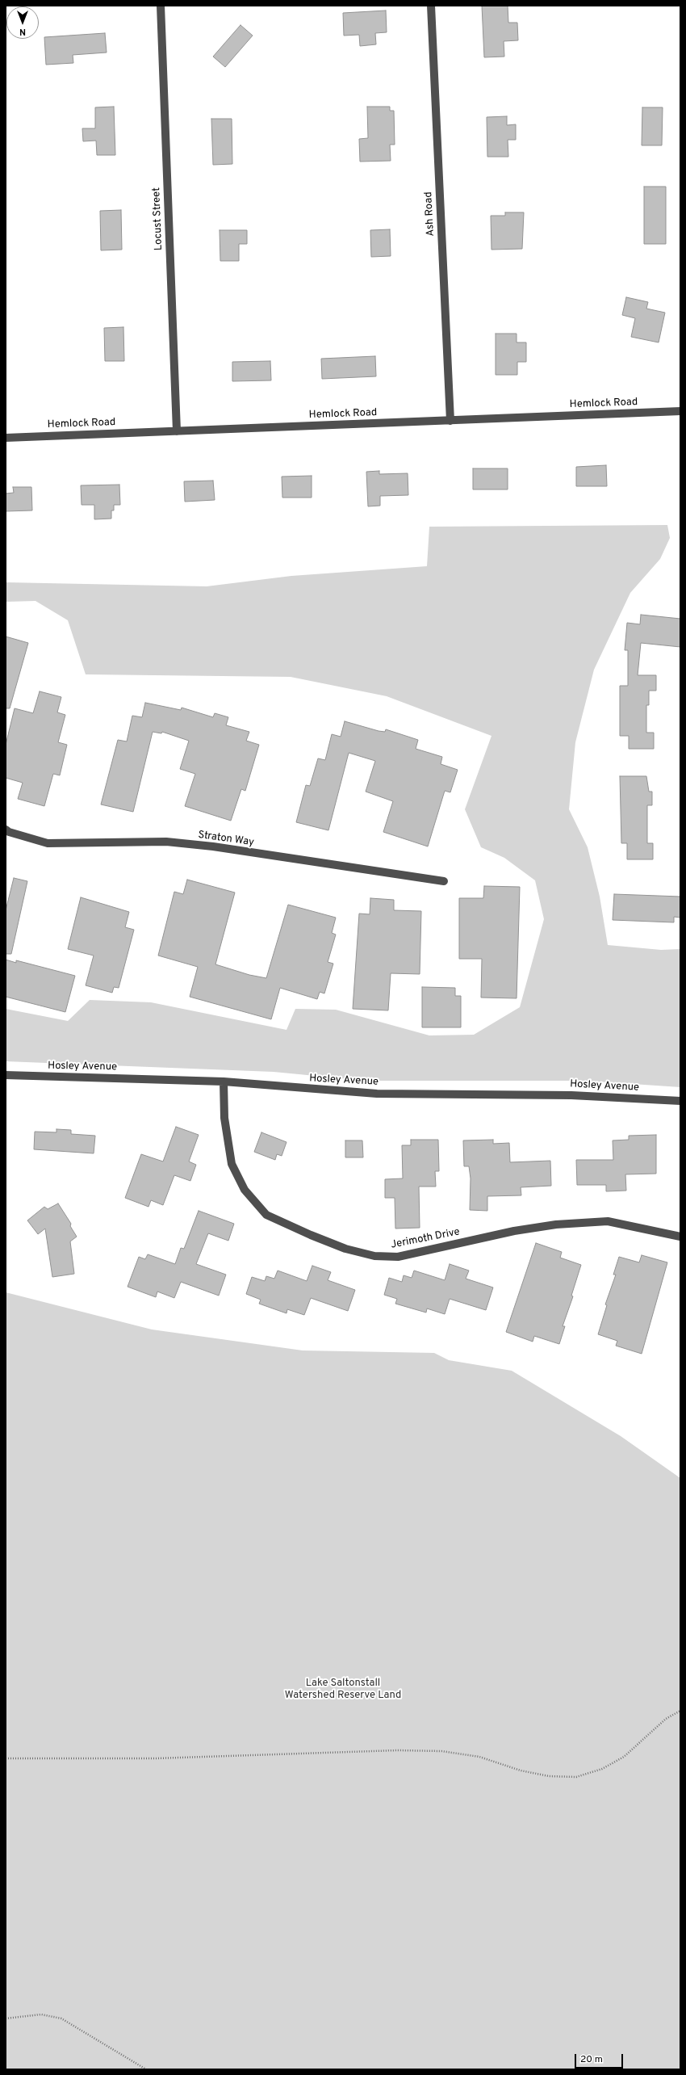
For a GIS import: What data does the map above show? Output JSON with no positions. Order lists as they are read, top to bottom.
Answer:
{
  "streets": {
    "street": [
      "Ash Road",
      "Locust Street",
      "Hemlock Road",
      "Straton Way",
      "Hosley Avenue",
      "Jerimoth Drive"
    ]
  },
  "crossings": [
    ["Ash Road", "Hemlock Road"],
    ["Locust Street", "Hemlock Road"],
    ["Hosley Avenue", "Jerimoth Drive"]
  ],
  "parks": ["Lake Saltonstall Watershed Reserve Land"],
  "scale_bar": "20 m",
  "north": "bottom"
}
